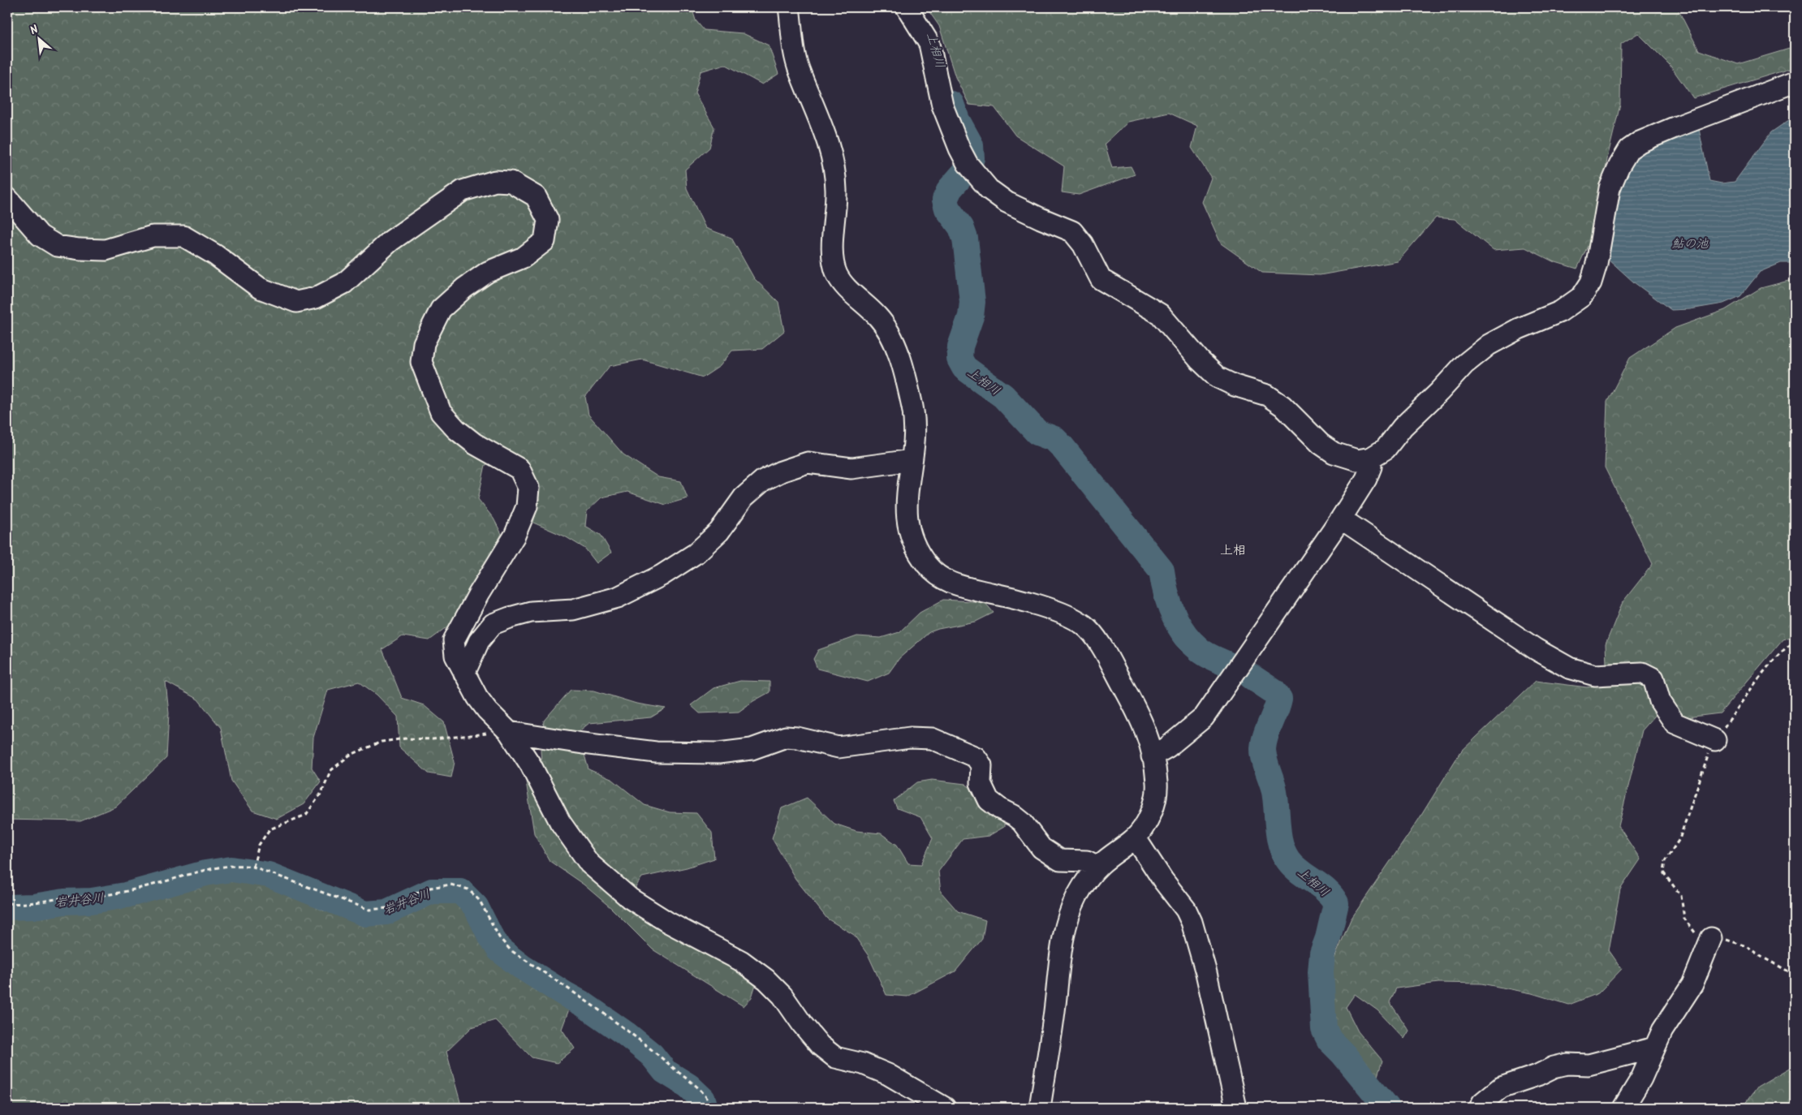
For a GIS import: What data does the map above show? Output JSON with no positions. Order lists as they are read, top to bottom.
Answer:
{
  "districts": ["上相"],
  "water": ["上相川", "鮎の池", "岩井谷川"],
  "north": "top left"
}
